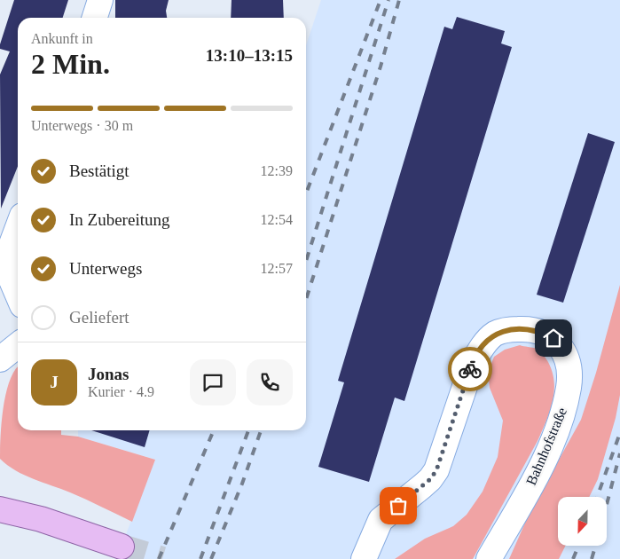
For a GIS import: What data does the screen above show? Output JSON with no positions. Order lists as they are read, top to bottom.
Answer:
{
  "streets": {
    "street": ["Bahnhofstraße"]
  },
  "north": "bottom",
  "page": {
    "heading": ["2 Min.", "Ankunft in", "13:10–13:15"],
    "panel": ["Jonas", "Kurier · 4.9"],
    "bar": "Unterwegs · 30 m",
    "list": [
      ["Bestätigt", "12:39"],
      ["In Zubereitung", "12:54"],
      ["Unterwegs", "12:57"],
      "Geliefert"
    ],
    "round": "J"
  }
}
